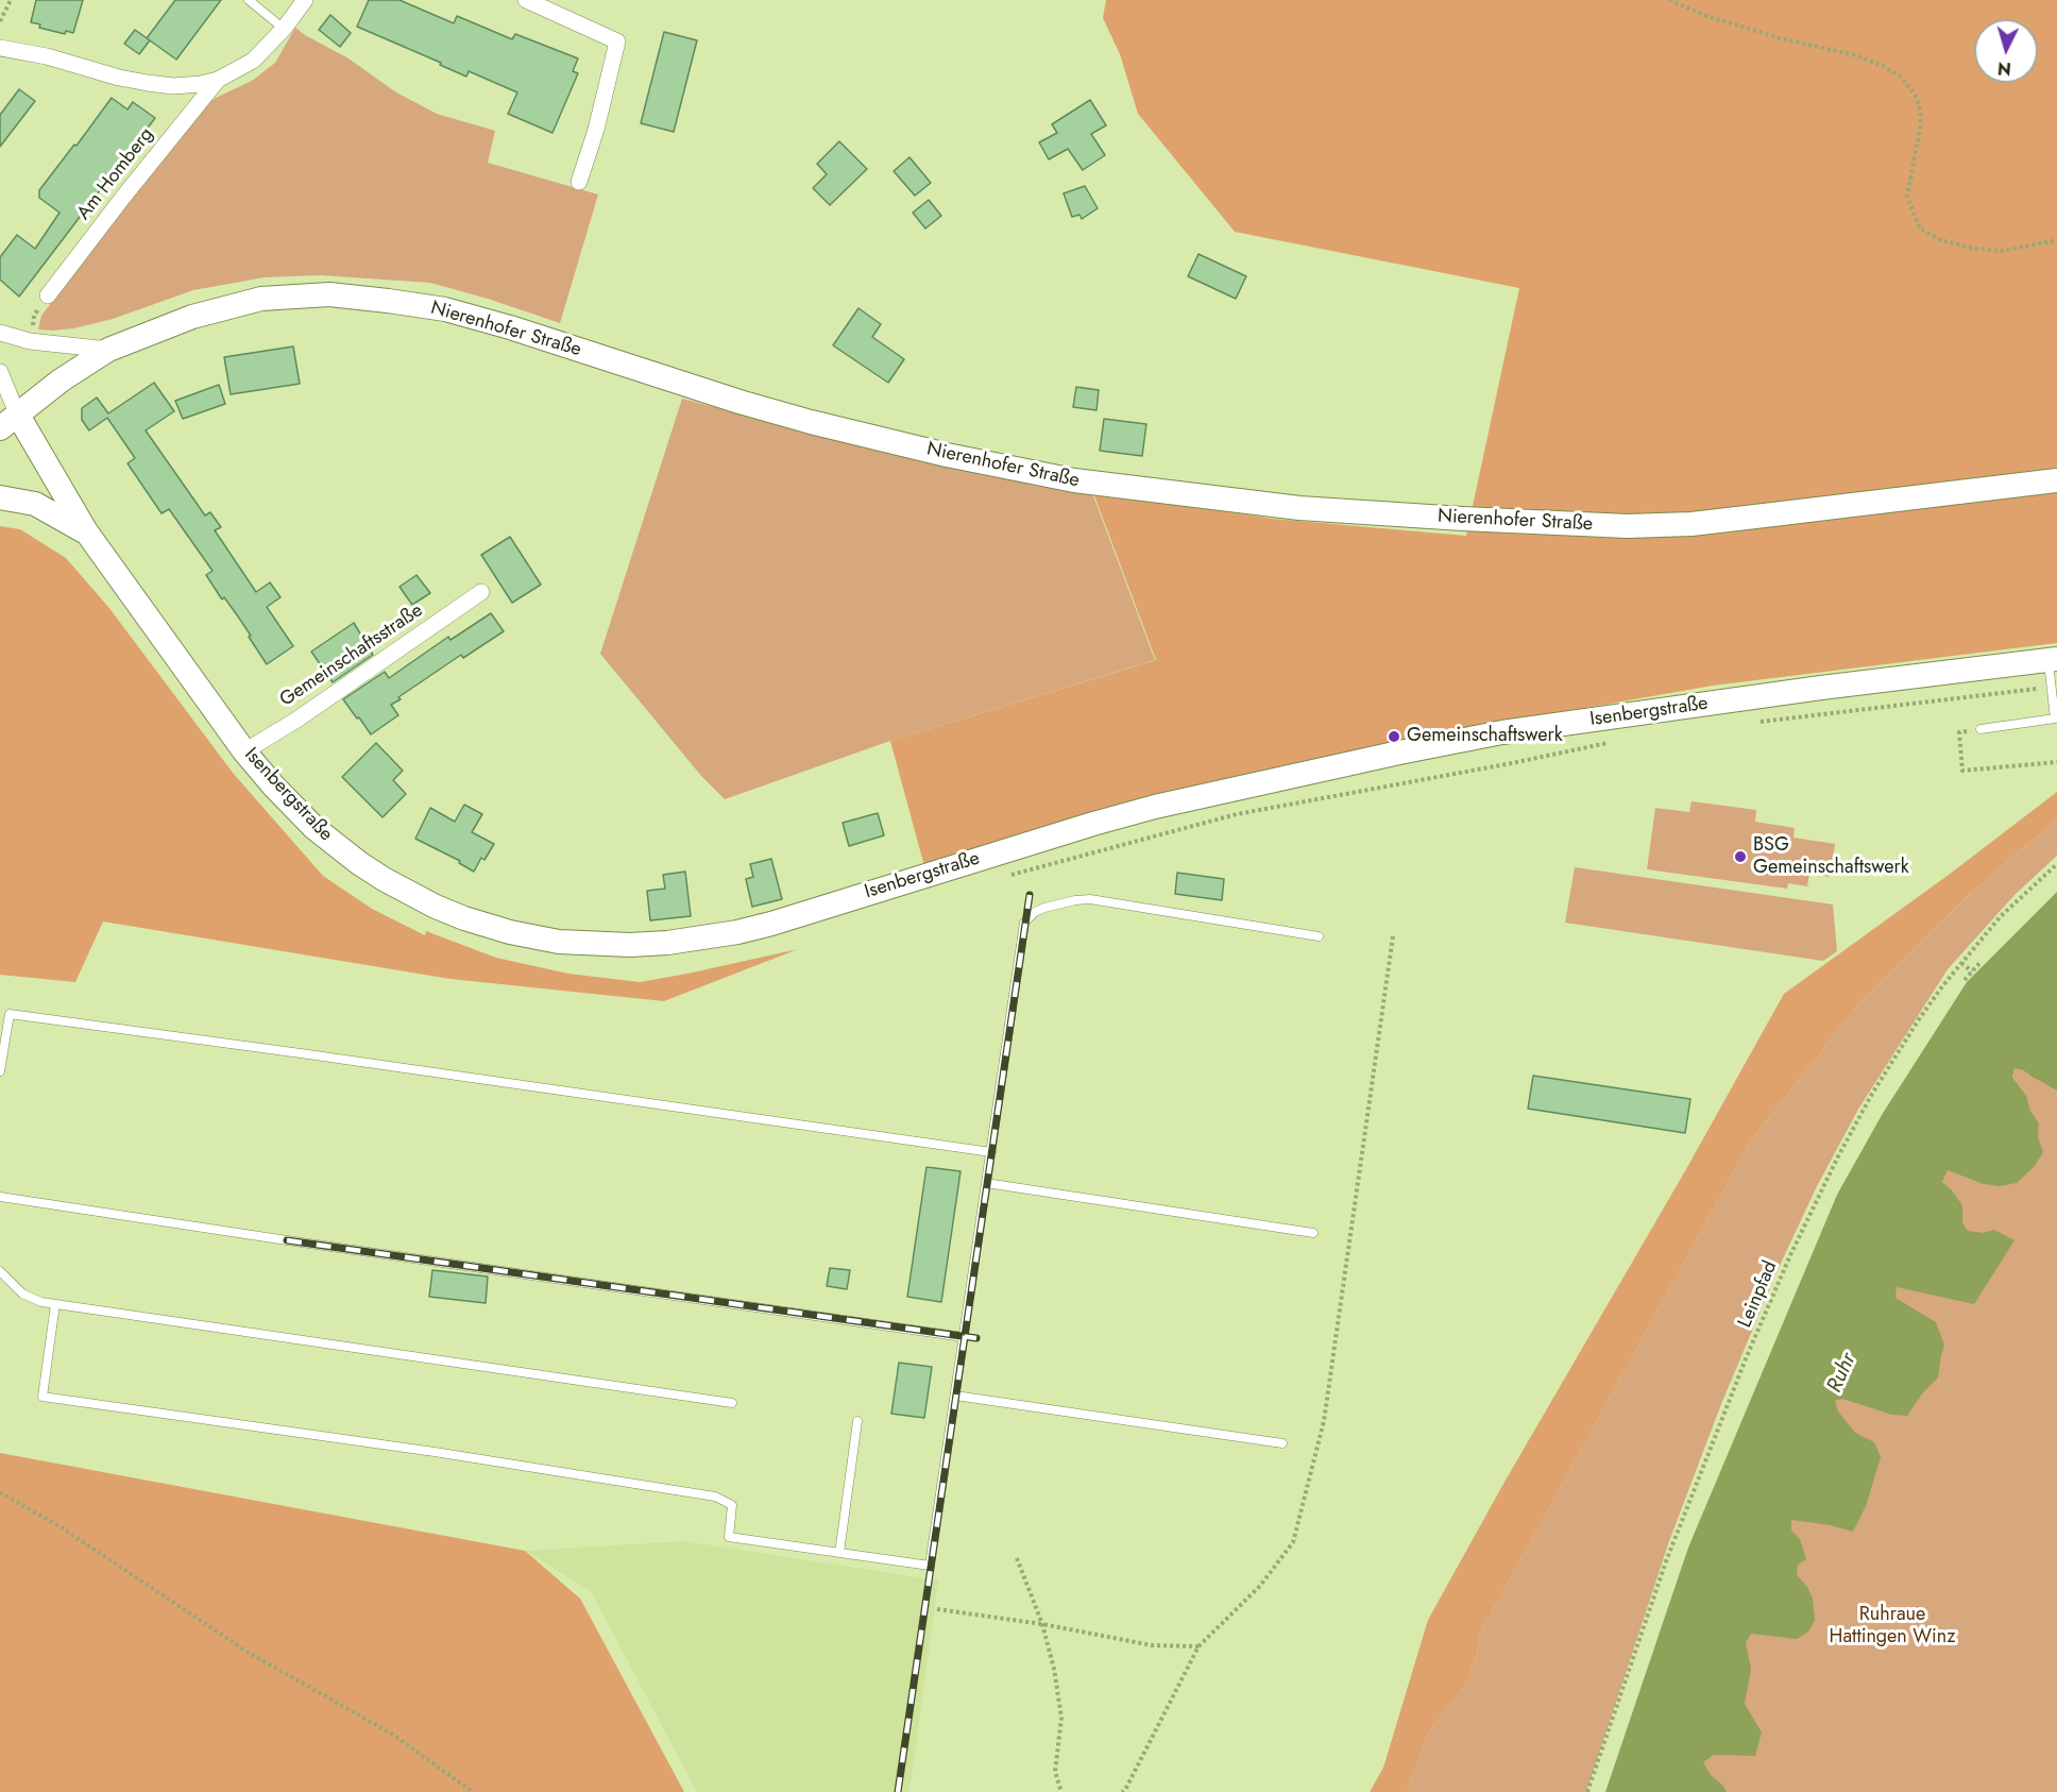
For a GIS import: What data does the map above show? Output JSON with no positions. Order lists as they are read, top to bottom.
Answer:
{
  "streets": {
    "main road": ["Nierenhofer Straße", "Isenbergstraße"],
    "street": ["Am Homberg", "Gemeinschaftsstraße"],
    "path": ["Leinpfad"]
  },
  "crossings": [
    ["Nierenhofer Straße", "Isenbergstraße"],
    ["Gemeinschaftsstraße", "Isenbergstraße"]
  ],
  "water": ["Ruhr"],
  "parks": ["Ruhraue Hattingen Winz"],
  "places": ["Gemeinschaftswerk", "BSG Gemeinschaftswerk"],
  "north": "bottom"
}
